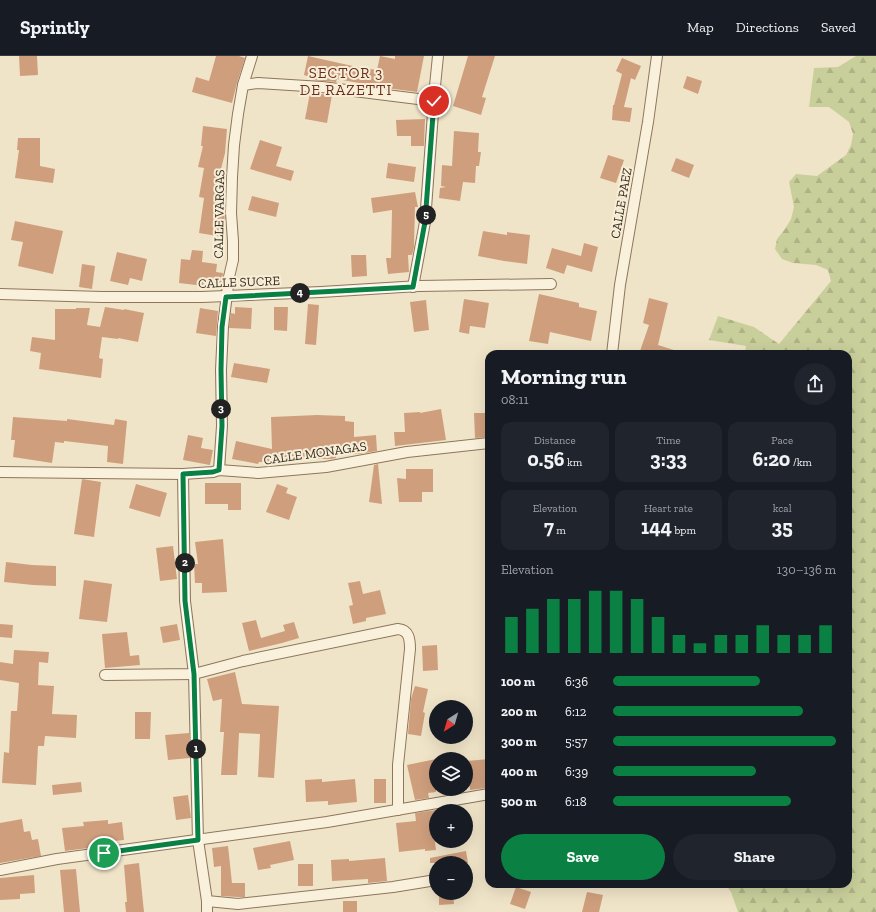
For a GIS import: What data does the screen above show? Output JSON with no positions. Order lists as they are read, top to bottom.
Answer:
{
  "streets": {
    "street": [
      "CALLE PAEZ",
      "CALLE VARGAS",
      "CALLE SUCRE",
      "CALLE MONAGAS"
    ]
  },
  "crossings": [
    ["CALLE VARGAS", "CALLE SUCRE"],
    ["CALLE VARGAS", "CALLE MONAGAS"]
  ],
  "districts": ["SECTOR 3 DE RAZETTI"],
  "north": "bottom left",
  "page": {
    "header": "Sprintly",
    "nav": ["Map", "Directions", "Saved"],
    "pins": [
      "5",
      "4",
      "3",
      "2",
      "1"
    ],
    "heading": ["Morning run", "08:11"],
    "stats": [
      ["Distance", "0.56 km"],
      ["Time", "3:33"],
      ["Pace", "6:20 /km"],
      ["Elevation", "7 m"],
      ["Heart rate", "144 bpm"],
      ["kcal", "35"]
    ],
    "chart": ["Elevation", "130–136 m"],
    "list": [
      {
        "name": "100 m",
        "note": "6:36"
      },
      {
        "name": "200 m",
        "note": "6:12"
      },
      {
        "name": "300 m",
        "note": "5:57"
      },
      {
        "name": "400 m",
        "note": "6:39"
      },
      {
        "name": "500 m",
        "note": "6:18"
      }
    ],
    "map_buttons": ["+", "−"],
    "buttons": ["Save", "Share"]
  }
}
